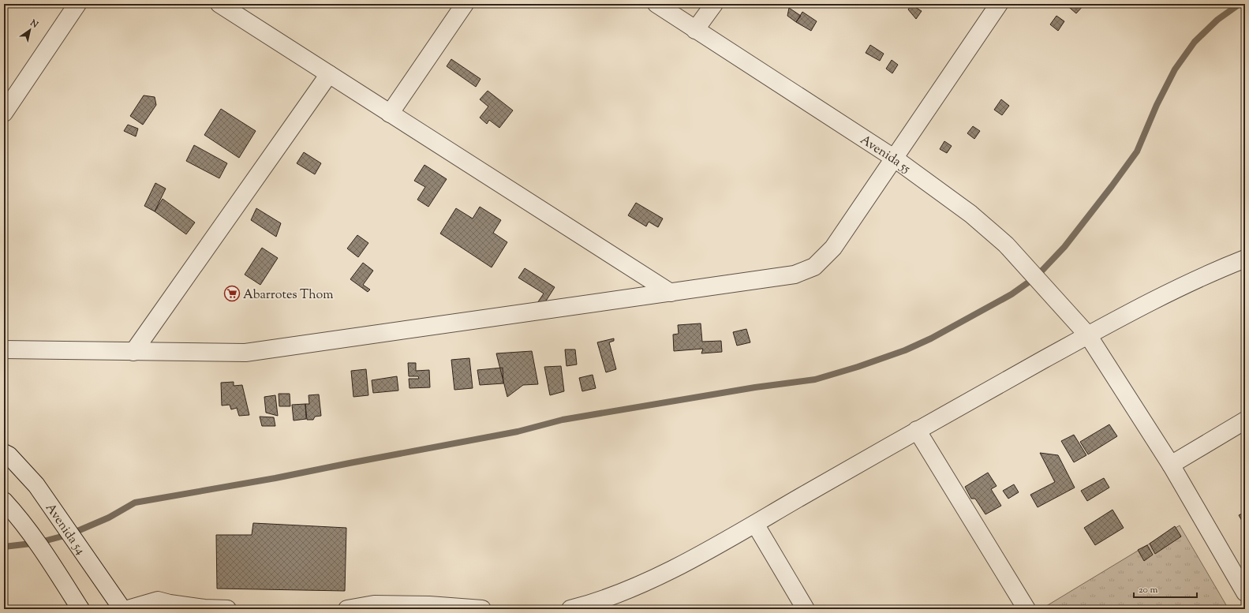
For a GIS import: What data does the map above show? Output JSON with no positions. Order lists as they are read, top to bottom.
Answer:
{
  "streets": {
    "street": ["Avenida 55", "Avenida 54"]
  },
  "places": {
    "supermarket": ["Abarrotes Thom"]
  },
  "scale_bar": "20 m",
  "north": "top right"
}
